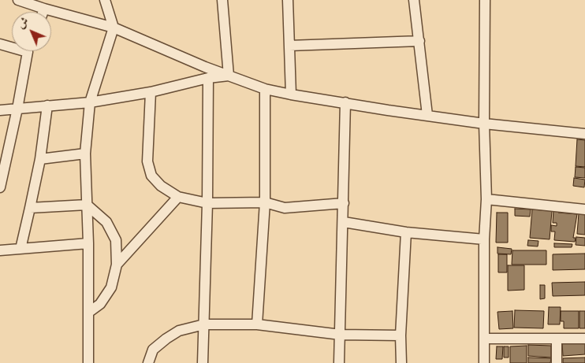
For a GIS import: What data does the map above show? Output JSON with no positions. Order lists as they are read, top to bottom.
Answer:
{
  "north": "top left"
}
